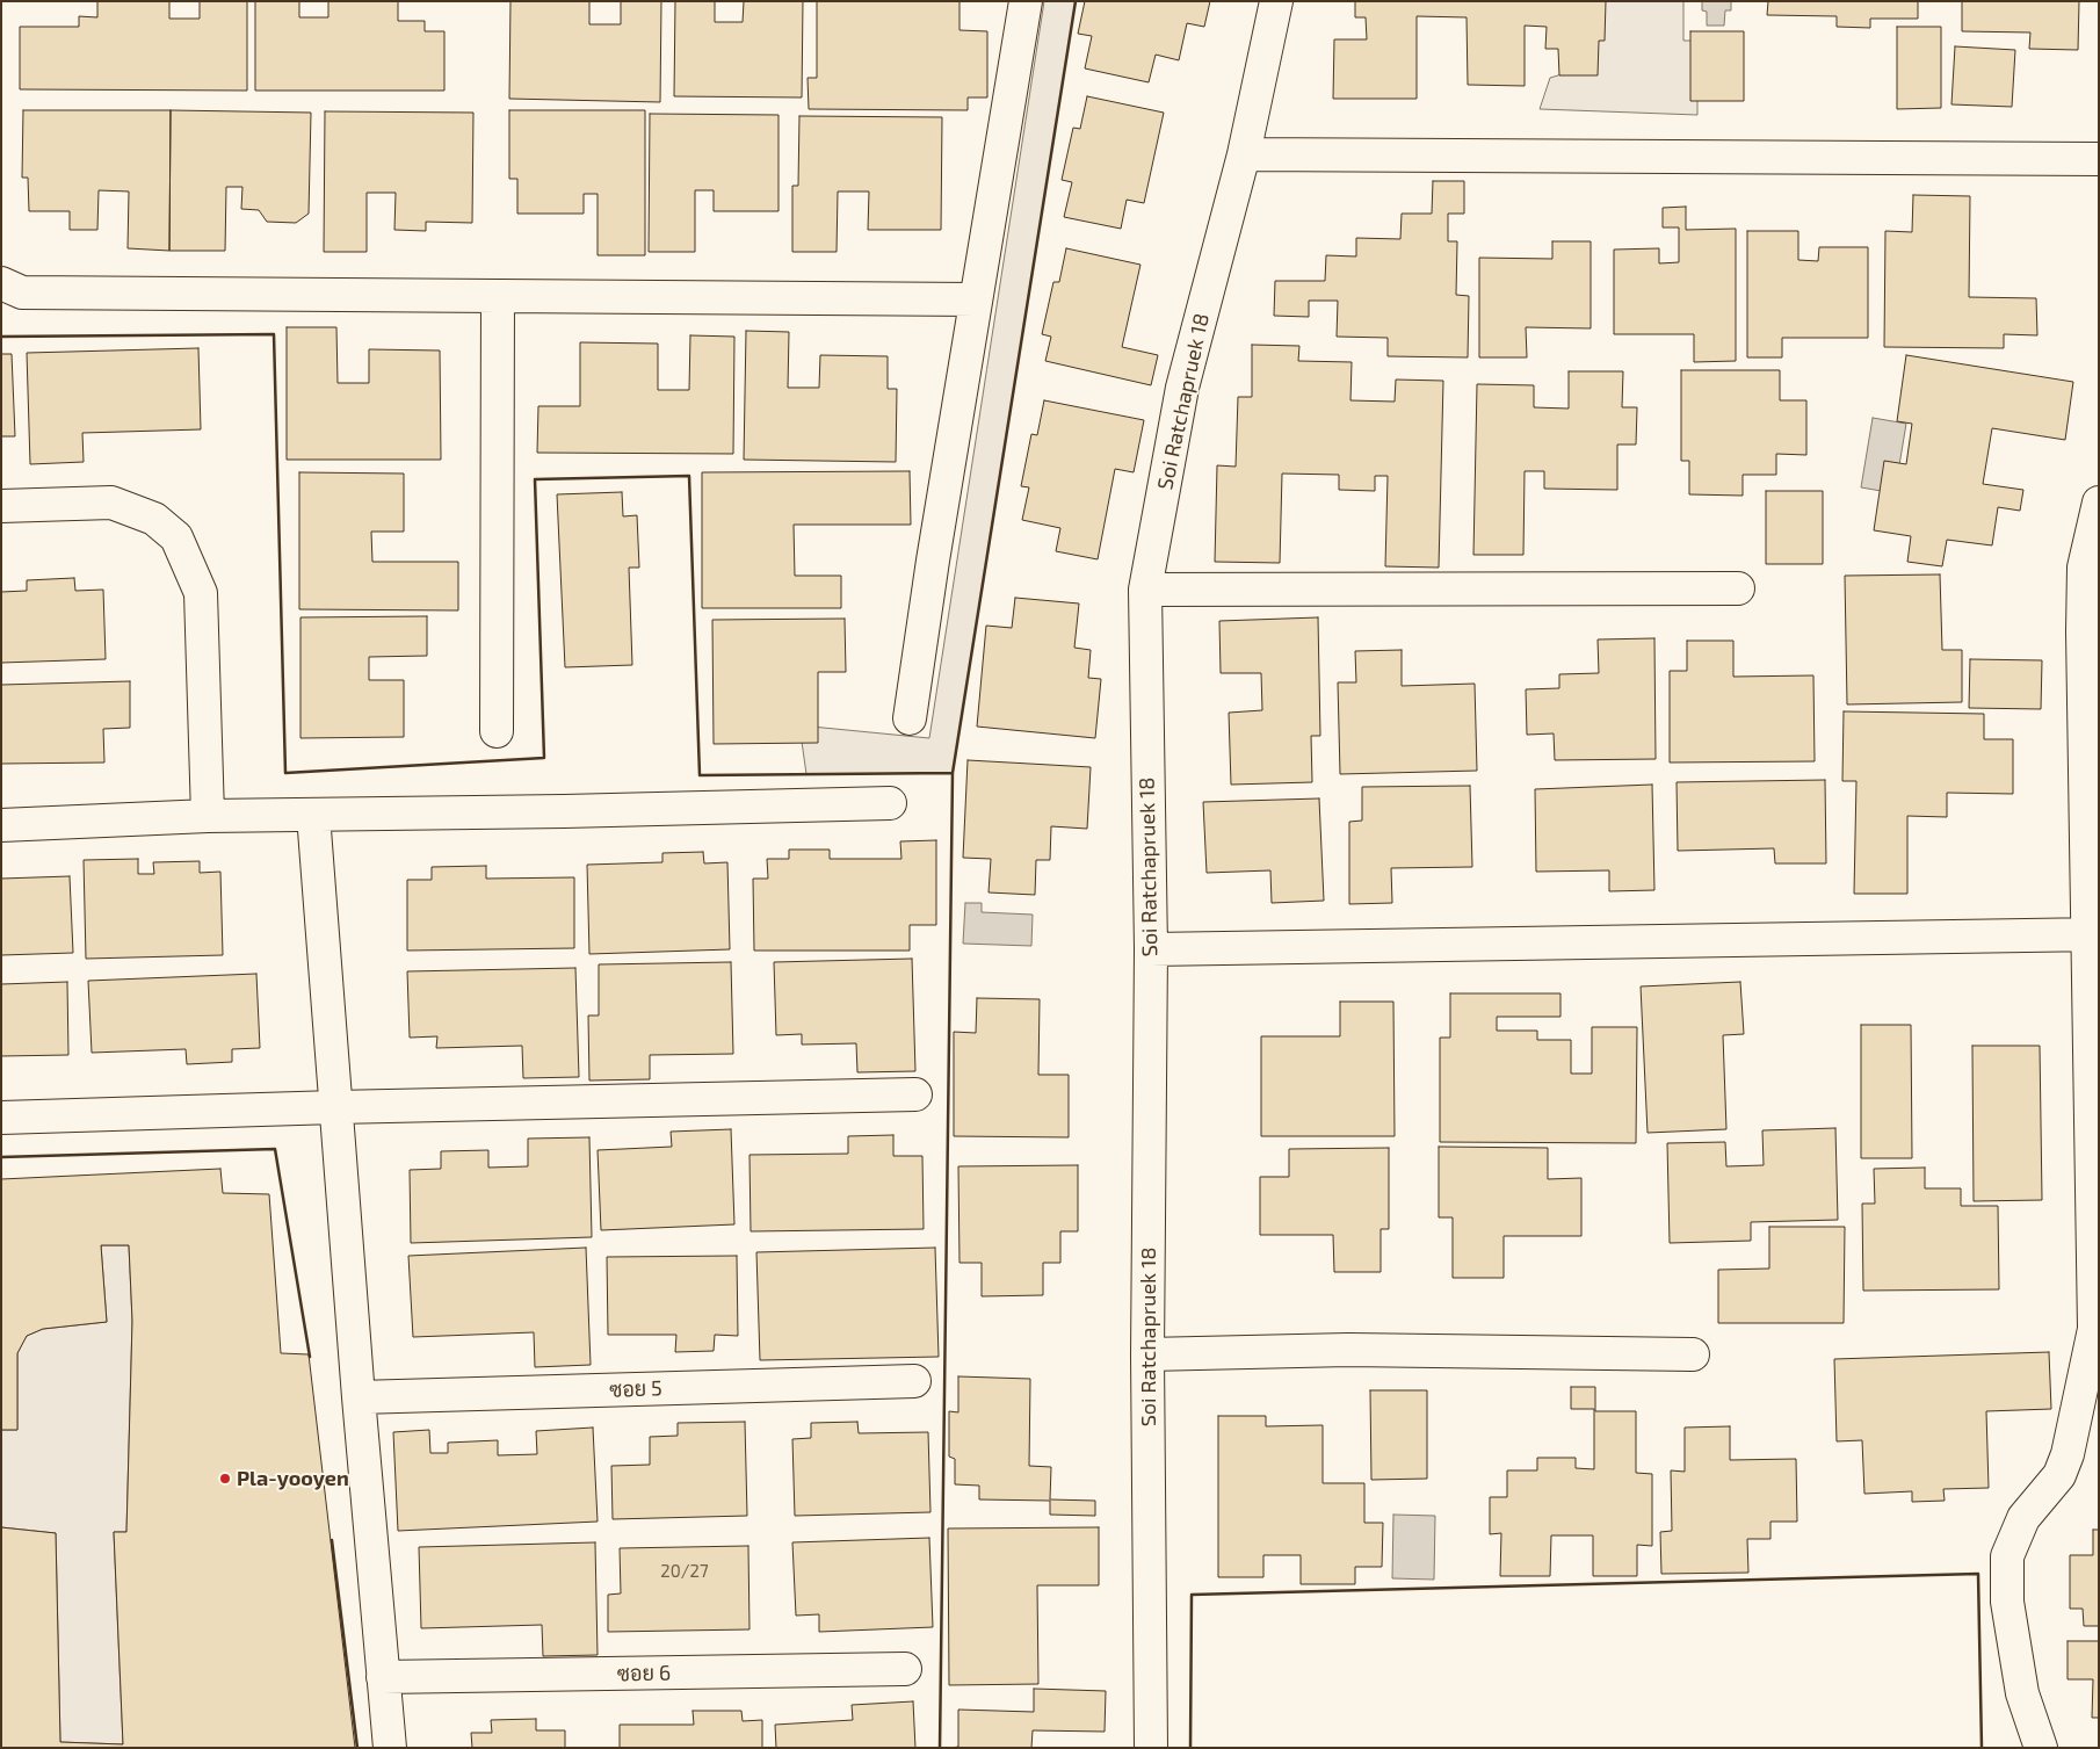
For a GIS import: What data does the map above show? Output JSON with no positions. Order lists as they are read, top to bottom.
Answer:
{
  "streets": {
    "street": ["Soi Ratchapruek 18", "ซอย 5", "ซอย 6"]
  },
  "places": ["Pla-yooyen"],
  "house_numbers": ["20/27"]
}
